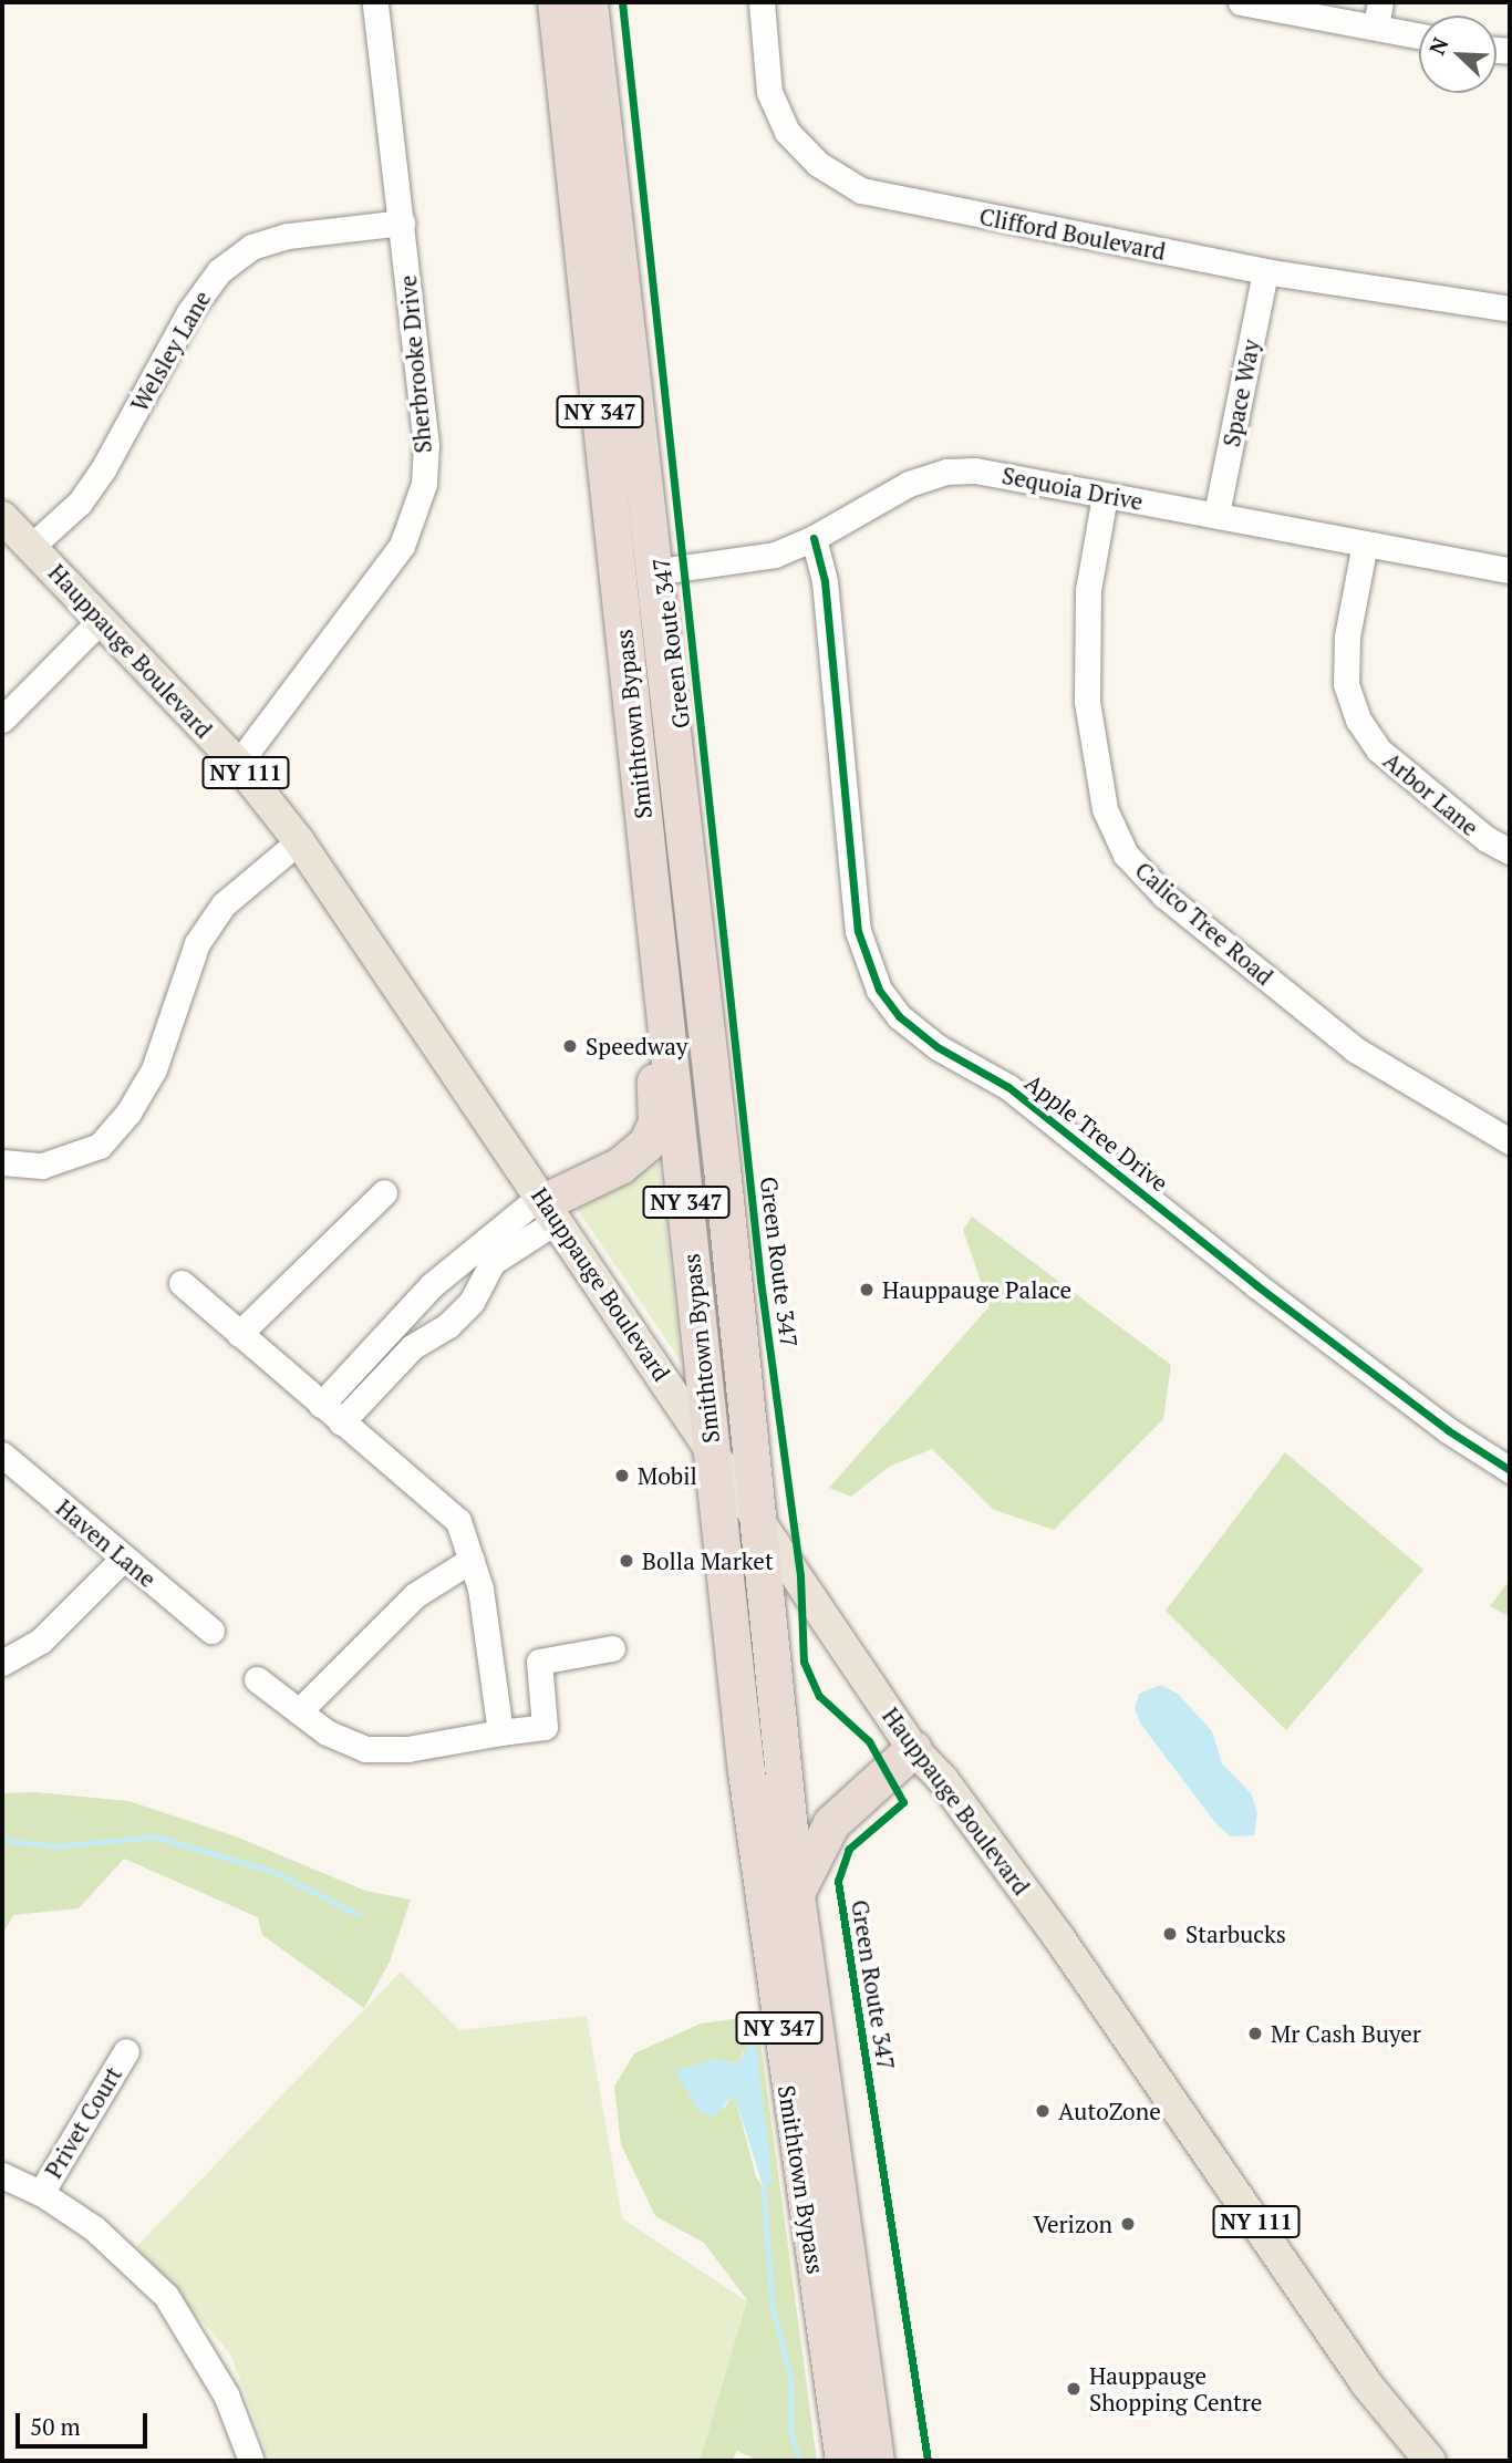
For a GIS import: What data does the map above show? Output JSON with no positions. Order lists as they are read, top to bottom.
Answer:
{
  "streets": {
    "highway": ["NY 347", "Smithtown Bypass"],
    "main road": ["Hauppauge Boulevard", "NY 111"],
    "street": [
      "Clifford Boulevard",
      "Welsley Lane",
      "Sherbrooke Drive",
      "Space Way",
      "Sequoia Drive",
      "Arbor Lane",
      "Calico Tree Road",
      "Apple Tree Drive",
      "Haven Lane",
      "Privet Court"
    ],
    "cycle path": ["Green Route 347"]
  },
  "crossings": [
    ["Clifford Boulevard", "Space Way"],
    ["Welsley Lane", "Sherbrooke Drive"],
    ["Welsley Lane", "Hauppauge Boulevard"],
    ["Sherbrooke Drive", "Hauppauge Boulevard"],
    ["Space Way", "Sequoia Drive"],
    ["Sequoia Drive", "Smithtown Bypass"],
    ["Sequoia Drive", "Arbor Lane"],
    ["Sequoia Drive", "Calico Tree Road"],
    ["Sequoia Drive", "Apple Tree Drive"],
    ["Hauppauge Boulevard", "Smithtown Bypass"]
  ],
  "places": [
    "Speedway",
    "Hauppauge Palace",
    "Mobil",
    "Bolla Market",
    "Starbucks",
    "Mr Cash Buyer",
    "AutoZone",
    "Verizon",
    "Hauppauge Shopping Centre"
  ],
  "scale_bar": "50 m",
  "north": "top left"
}
